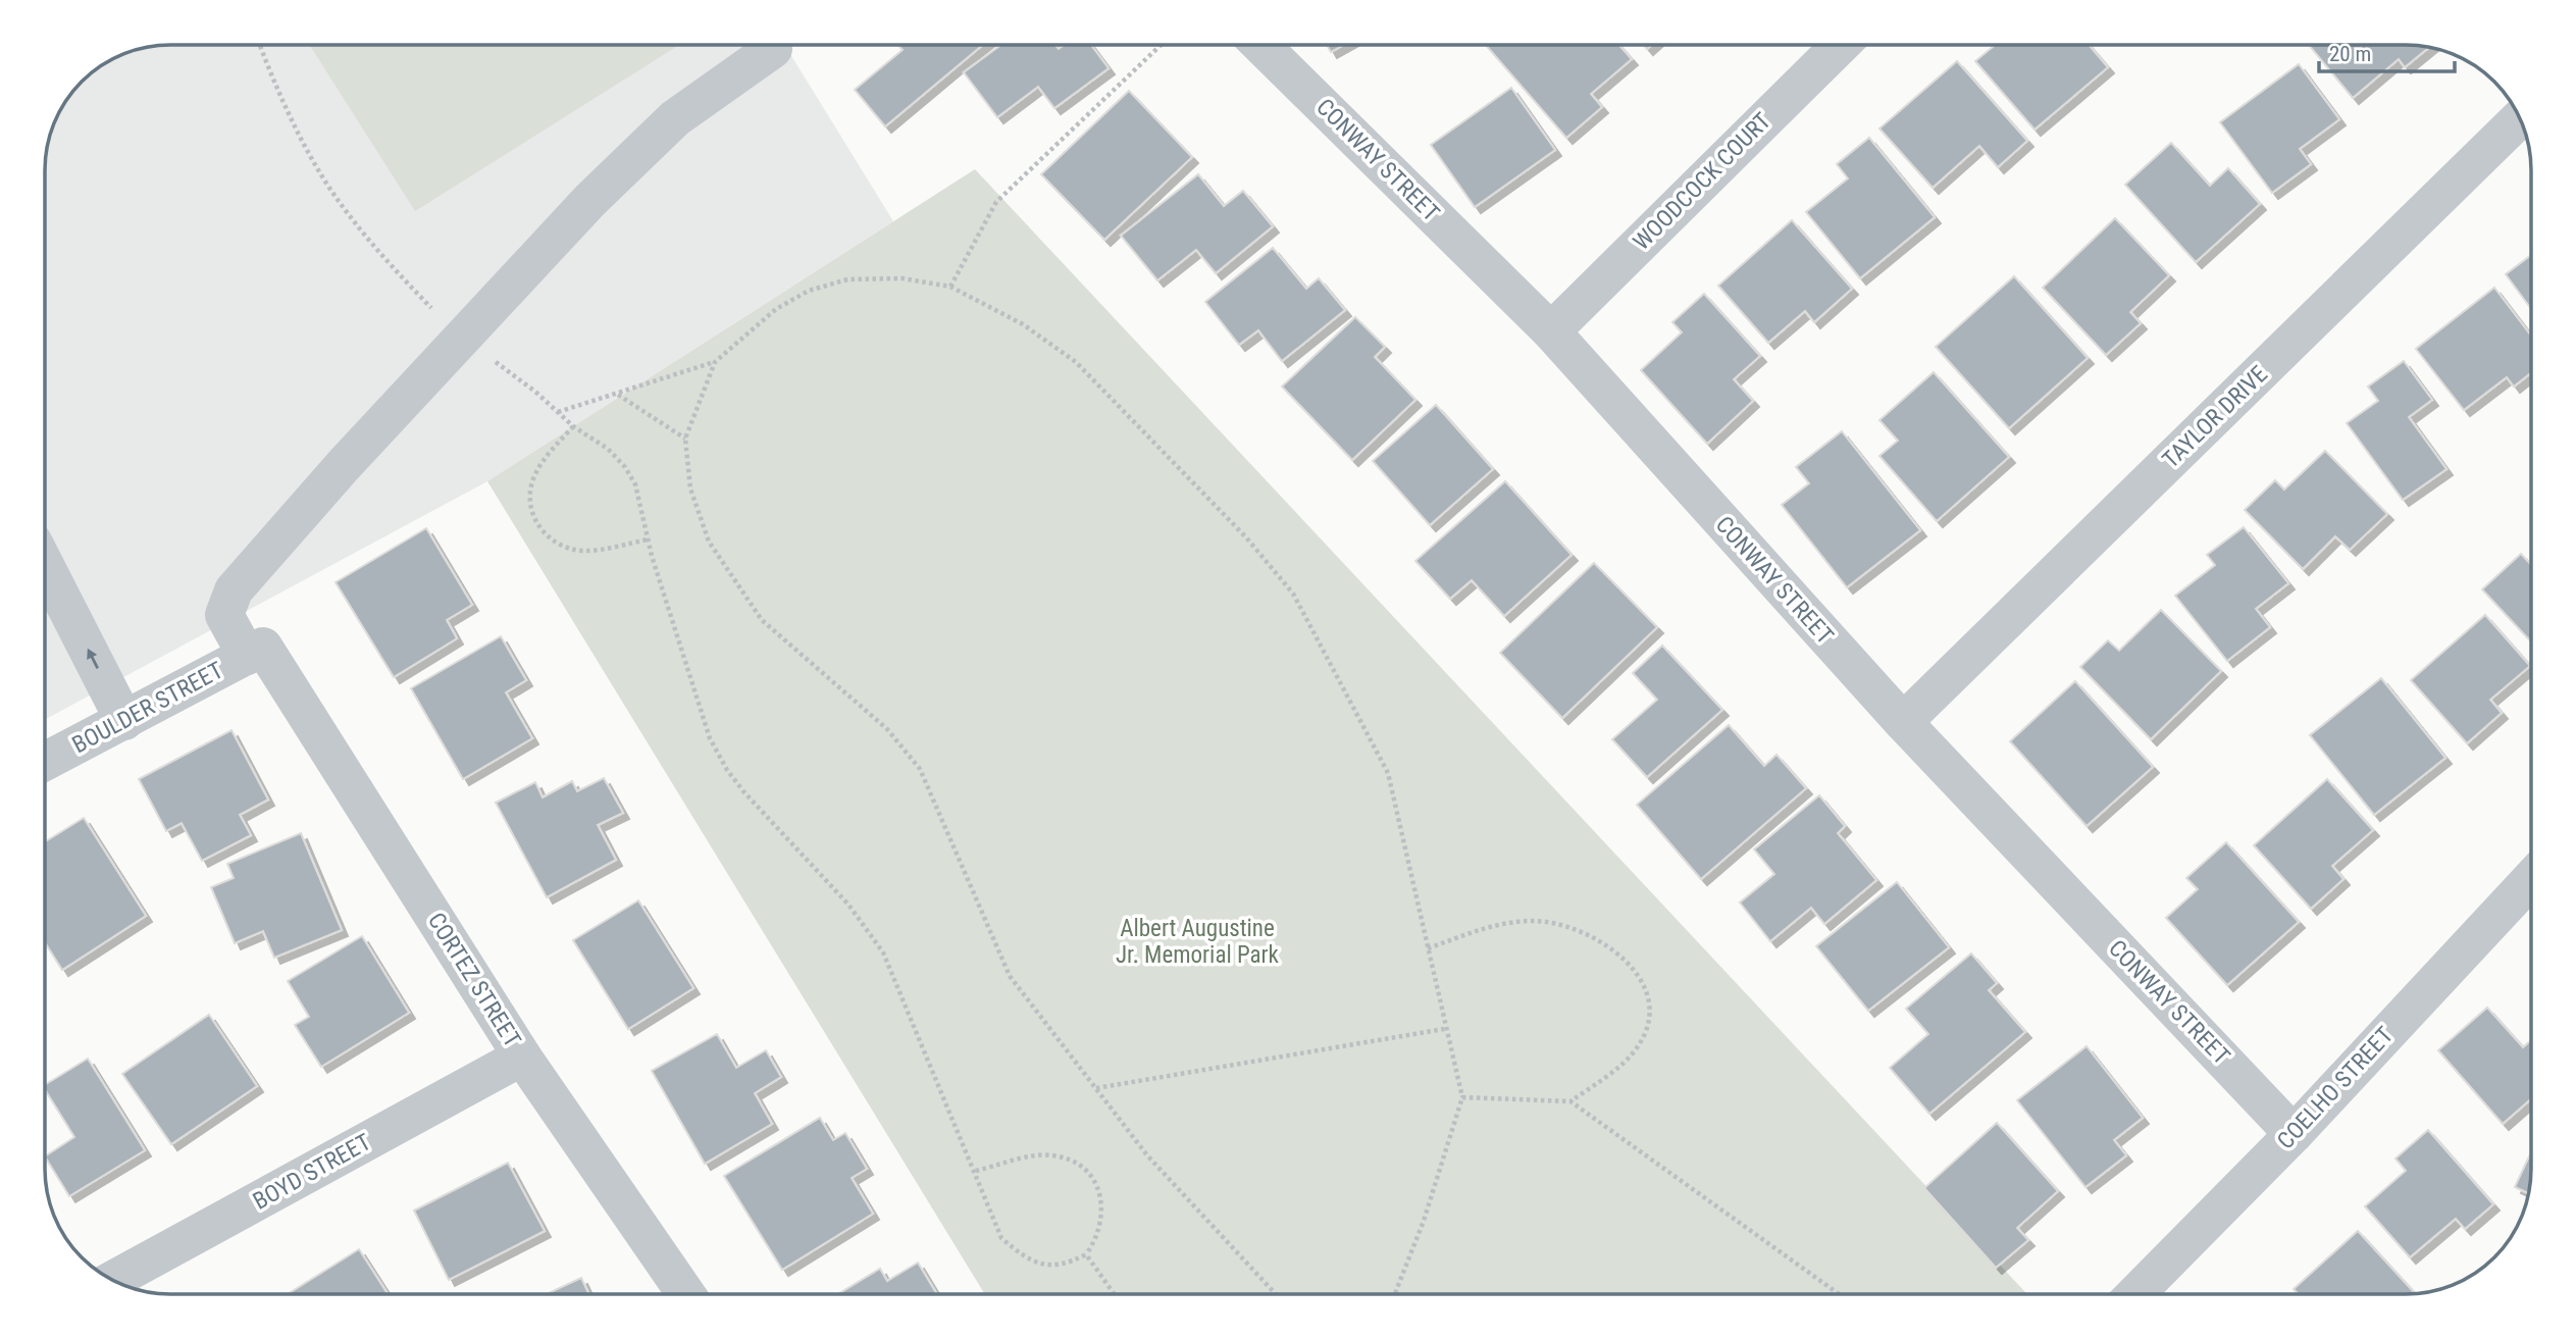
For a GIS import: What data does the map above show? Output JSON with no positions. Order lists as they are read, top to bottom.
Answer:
{
  "streets": {
    "street": [
      "CONWAY STREET",
      "WOODCOCK COURT",
      "TAYLOR DRIVE",
      "BOULDER STREET",
      "CORTEZ STREET",
      "COELHO STREET",
      "BOYD STREET"
    ]
  },
  "crossings": [
    ["CONWAY STREET", "WOODCOCK COURT"],
    ["CONWAY STREET", "TAYLOR DRIVE"],
    ["CONWAY STREET", "COELHO STREET"],
    ["BOULDER STREET", "CORTEZ STREET"],
    ["CORTEZ STREET", "BOYD STREET"]
  ],
  "parks": ["Albert Augustine Jr. Memorial Park"],
  "scale_bar": "20 m"
}
